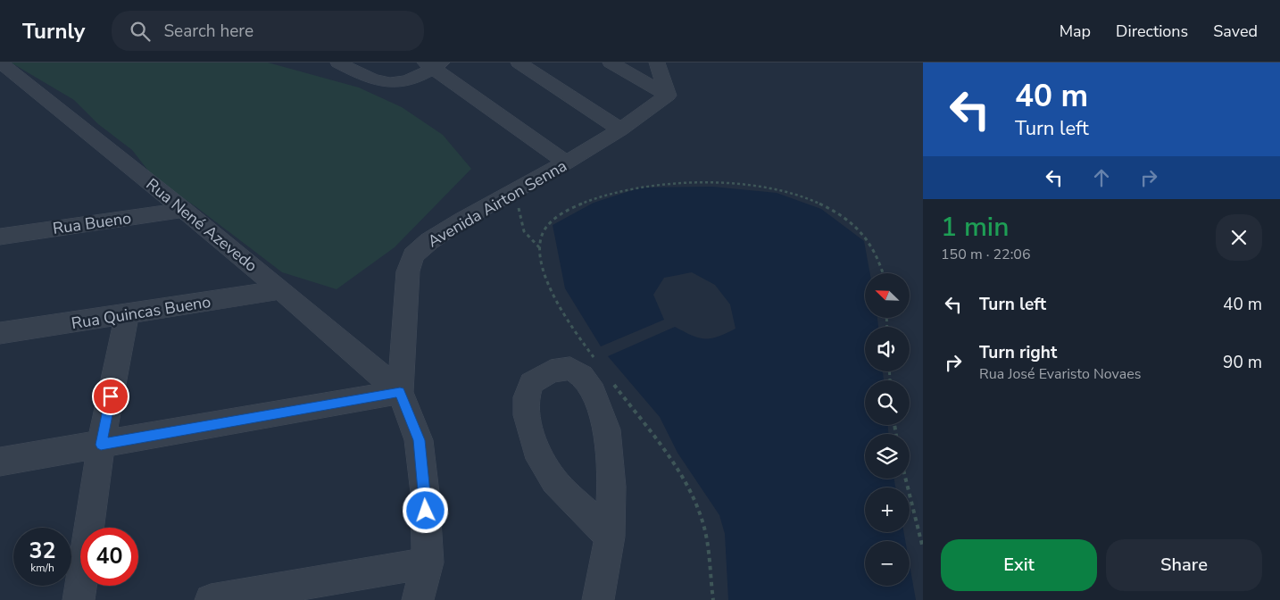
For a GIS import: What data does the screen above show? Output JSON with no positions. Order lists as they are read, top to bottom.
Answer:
{
  "streets": {
    "street": [
      "Avenida Airton Senna",
      "Rua Bueno",
      "Rua Nené Azevedo",
      "Rua Quincas Bueno"
    ]
  },
  "crossings": [
    ["Avenida Airton Senna", "Rua Nené Azevedo"],
    ["Rua Bueno", "Rua Nené Azevedo"],
    ["Rua Nené Azevedo", "Rua Quincas Bueno"]
  ],
  "north": "top left",
  "page": {
    "header": "Turnly",
    "search": "Search here",
    "nav": ["Map", "Directions", "Saved"],
    "turn": ["40 m", "Turn left"],
    "heading": ["1 min", "150 m · 22:06"],
    "map_buttons": ["+", "−"],
    "list": [
      {
        "name": "Turn left",
        "value": "40 m"
      },
      {
        "name": "Turn right",
        "note": "Rua José Evaristo Novaes",
        "value": "90 m"
      }
    ],
    "speed": "32 km/h",
    "limit": "40",
    "buttons": ["Exit", "Share"]
  }
}
